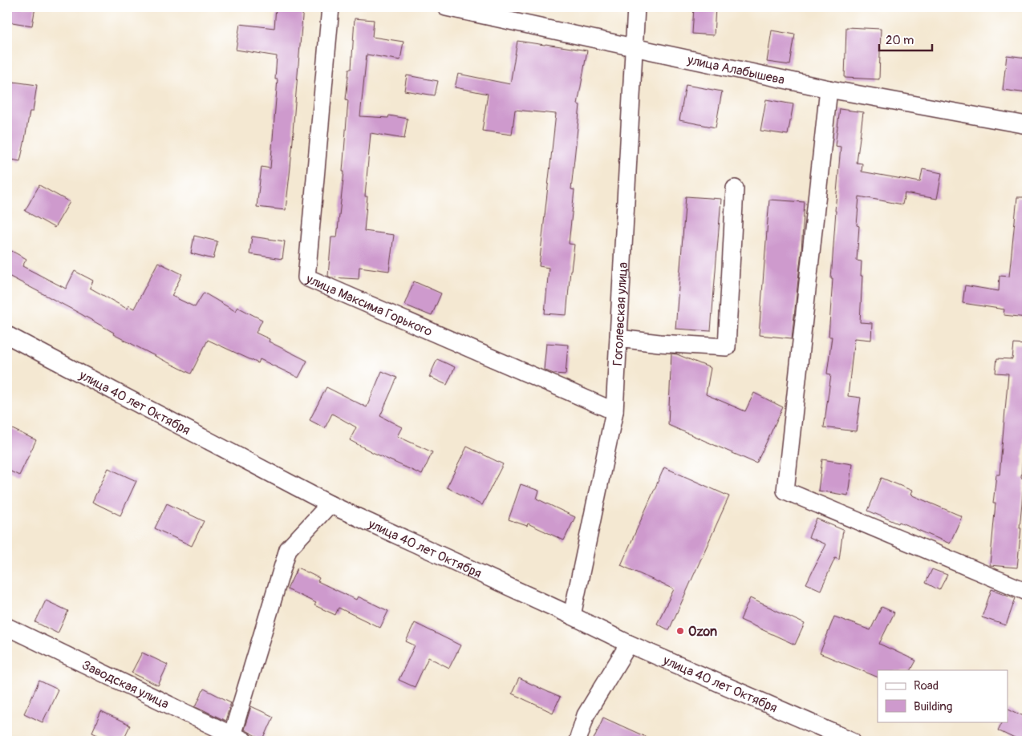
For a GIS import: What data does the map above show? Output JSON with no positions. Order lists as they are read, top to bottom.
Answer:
{
  "streets": {
    "street": [
      "улица Алабышева",
      "улица Максима Горького",
      "Гоголевская улица",
      "улица 40 лет Октября",
      "Заводская улица"
    ]
  },
  "crossings": [
    ["улица Алабышева", "Гоголевская улица"],
    ["улица Максима Горького", "Гоголевская улица"],
    ["Гоголевская улица", "улица 40 лет Октября"]
  ],
  "places": ["Ozon"],
  "legend": ["Road", "Building"],
  "scale_bar": "20 m"
}
